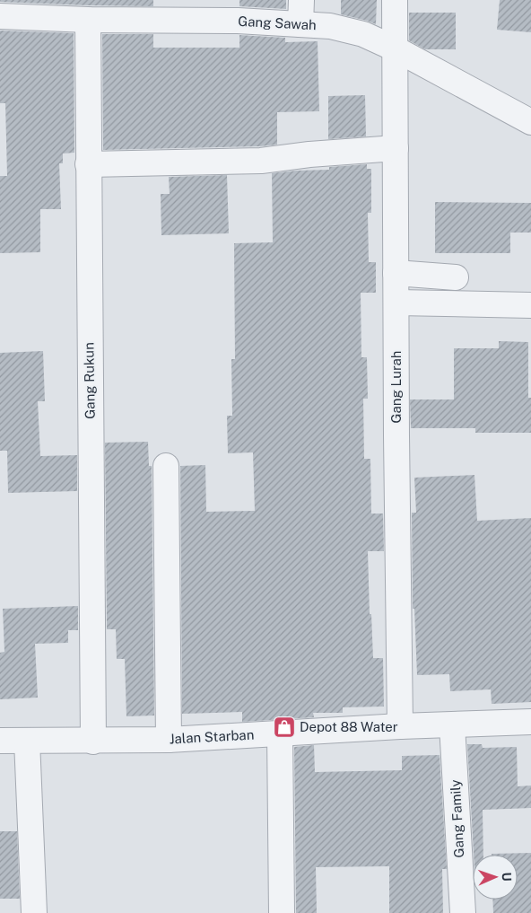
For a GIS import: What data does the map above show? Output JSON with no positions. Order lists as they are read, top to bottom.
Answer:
{
  "streets": {
    "street": [
      "Gang Sawah",
      "Gang Rukun",
      "Gang Lurah",
      "Jalan Starban",
      "Gang Family"
    ]
  },
  "crossings": [
    ["Gang Sawah", "Gang Rukun"],
    ["Gang Sawah", "Gang Lurah"],
    ["Gang Rukun", "Jalan Starban"],
    ["Gang Lurah", "Jalan Starban"],
    ["Jalan Starban", "Gang Family"]
  ],
  "places": {
    "shop": ["Depot 88 Water"]
  },
  "north": "right"
}
